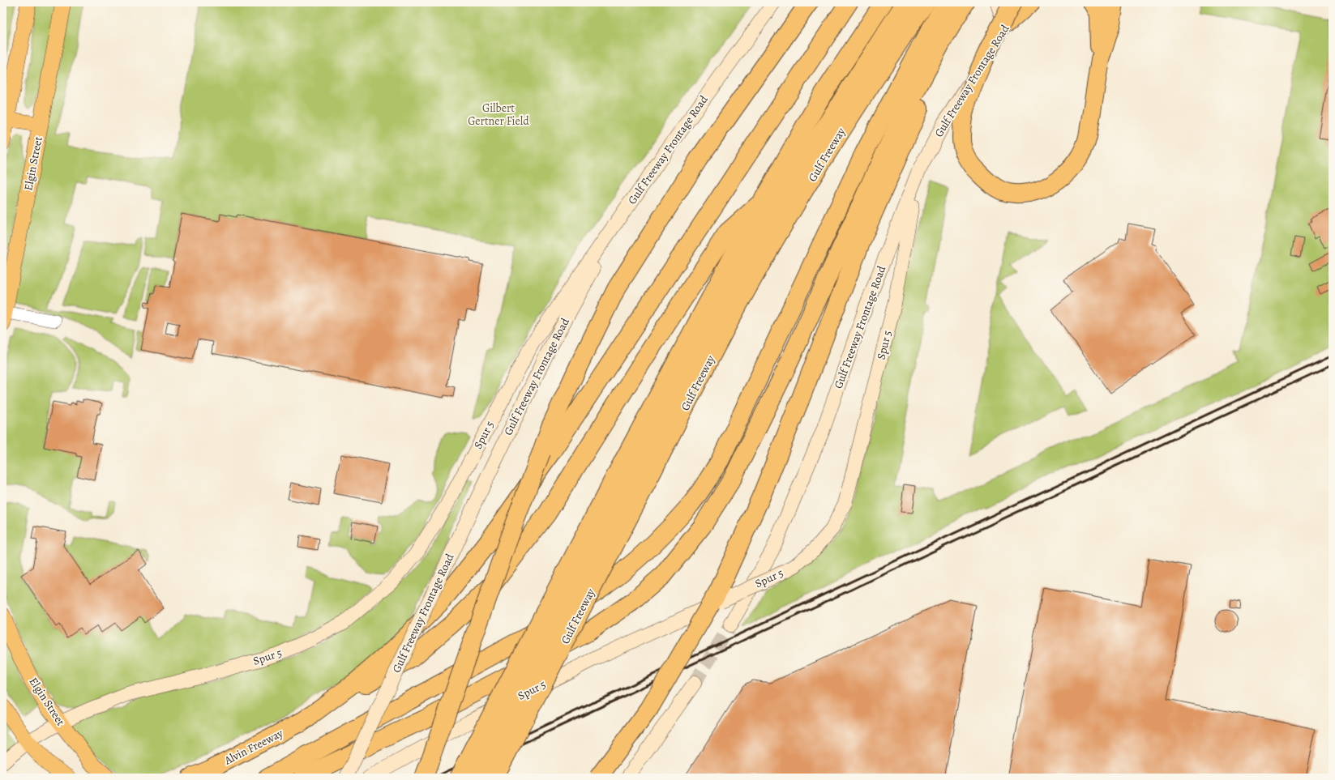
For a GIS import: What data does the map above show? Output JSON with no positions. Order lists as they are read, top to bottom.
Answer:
{
  "streets": {
    "highway": ["Gulf Freeway", "Alvin Freeway"],
    "main road": ["Gulf Freeway Frontage Road", "Elgin Street", "Spur 5"]
  },
  "crossings": [
    ["Gulf Freeway Frontage Road", "Spur 5"],
    ["Elgin Street", "Spur 5"]
  ],
  "parks": ["Gilbert Gertner Field"]
}
